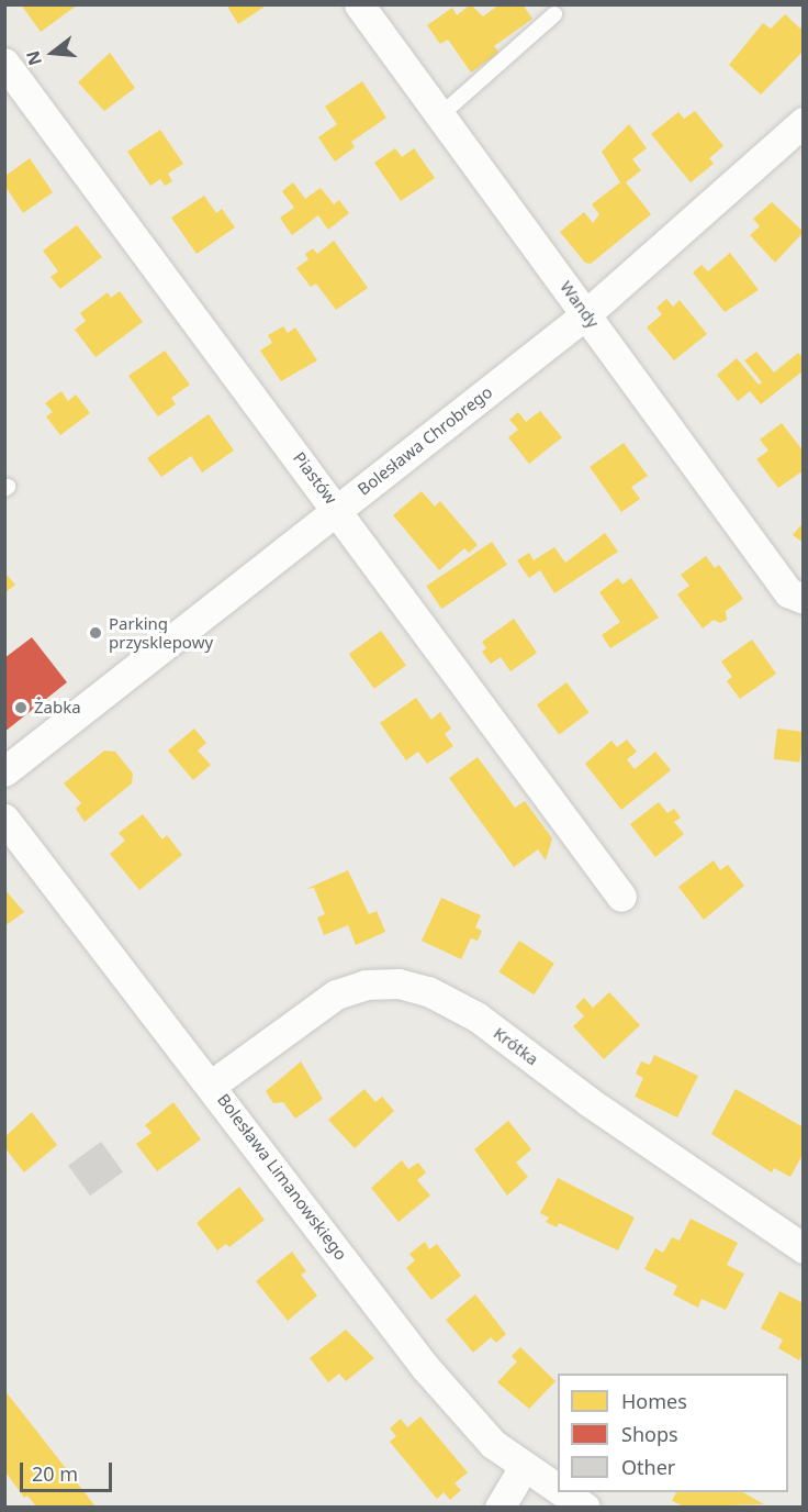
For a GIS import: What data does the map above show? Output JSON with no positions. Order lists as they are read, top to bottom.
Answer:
{
  "streets": {
    "street": [
      "Wandy",
      "Bolesława Chrobrego",
      "Piastów",
      "Krótka",
      "Bolesława Limanowskiego"
    ]
  },
  "crossings": [
    ["Wandy", "Bolesława Chrobrego"],
    ["Bolesława Chrobrego", "Piastów"],
    ["Krótka", "Bolesława Limanowskiego"]
  ],
  "places": ["Parking przysklepowy", "Żabka"],
  "legend": ["Homes", "Shops", "Other"],
  "scale_bar": "20 m",
  "north": "left"
}
